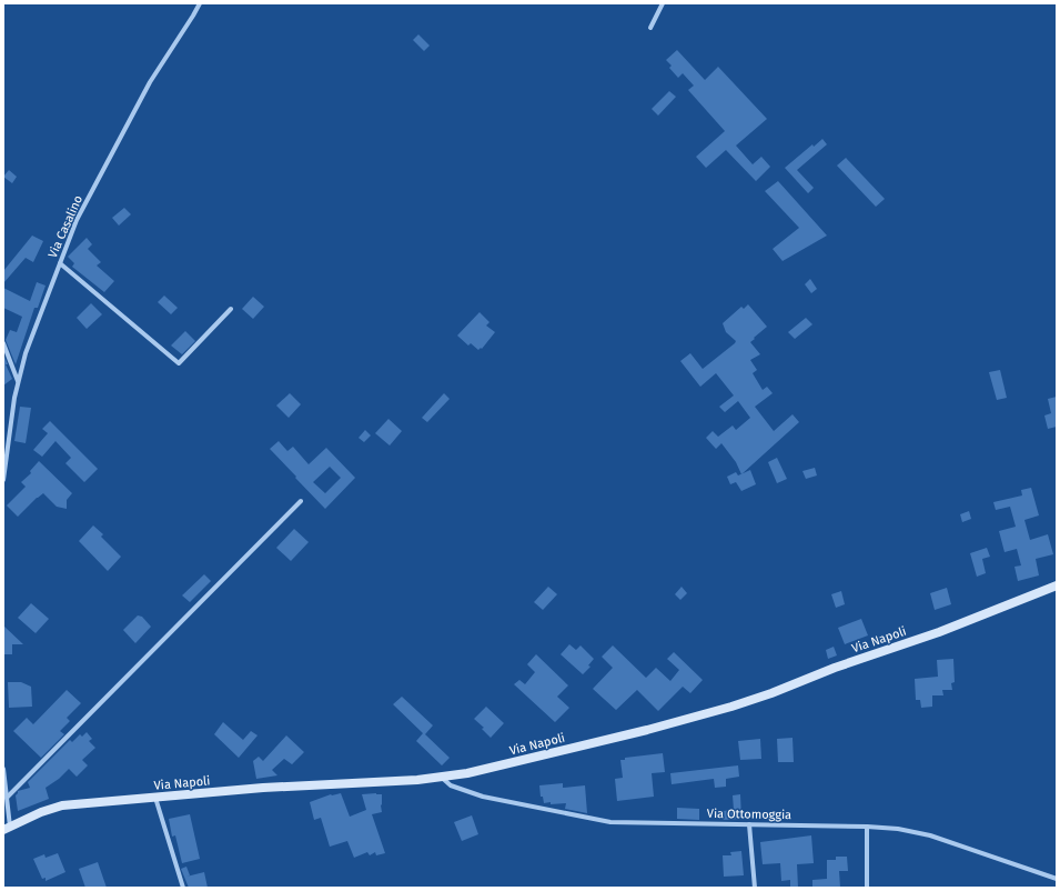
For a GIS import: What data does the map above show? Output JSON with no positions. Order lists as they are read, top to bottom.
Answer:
{
  "streets": {
    "street": ["Via Casalino", "Via Napoli", "Via Ottomoggia"]
  },
  "crossings": [
    ["Via Napoli", "Via Ottomoggia"]
  ]
}
